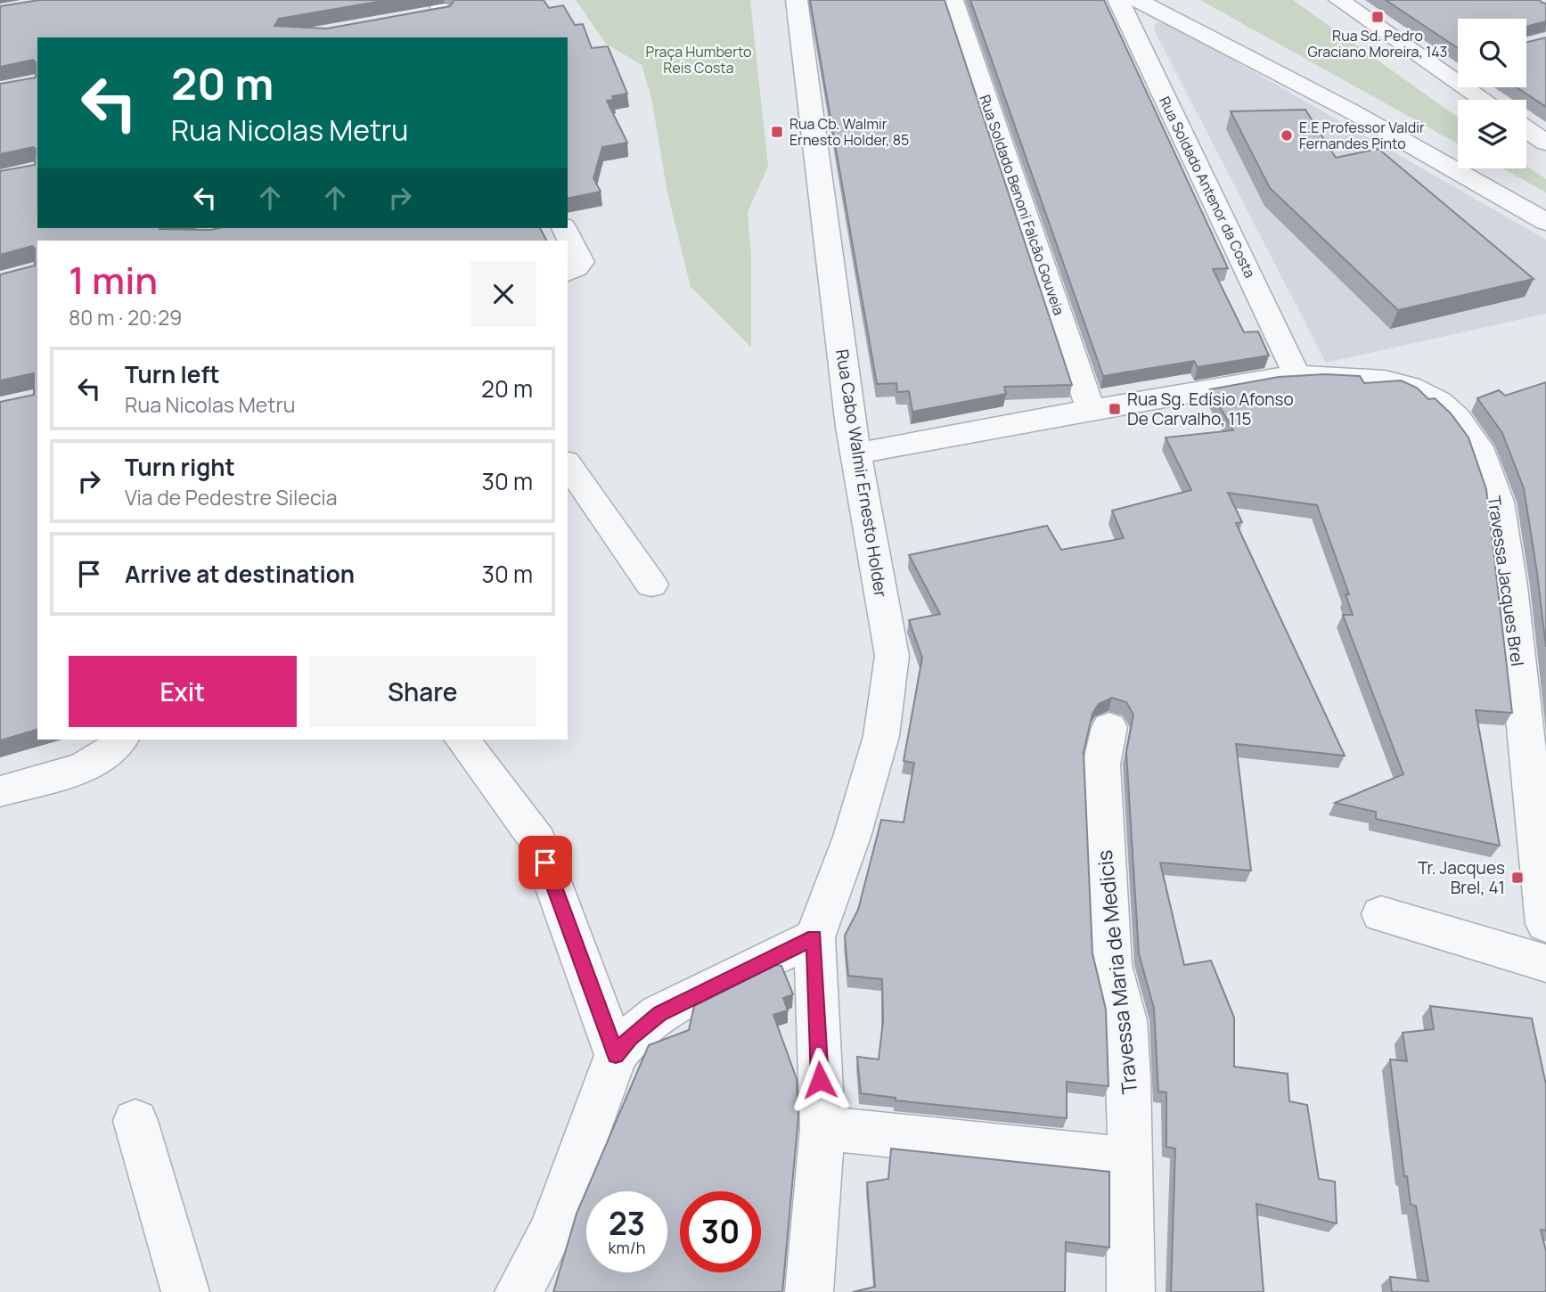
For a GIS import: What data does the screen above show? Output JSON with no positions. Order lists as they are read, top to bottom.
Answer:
{
  "streets": {
    "street": [
      "Rua Soldado Antenor da Costa",
      "Rua Soldado Benoni Falcão Gouveia",
      "Rua Cabo Walmir Ernesto Holder",
      "Travessa Jacques Brel",
      "Travessa Maria de Medicis"
    ]
  },
  "crossings": [
    ["Rua Soldado Antenor da Costa", "Travessa Jacques Brel"],
    ["Rua Soldado Benoni Falcão Gouveia", "Travessa Jacques Brel"],
    ["Rua Cabo Walmir Ernesto Holder", "Travessa Jacques Brel"]
  ],
  "parks": ["Praça Humberto Reis Costa"],
  "places": {
    "transit": [
      "Rua Sd. Pedro Graciano Moreira, 143",
      "Rua Cb. Walmir Ernesto Holder, 85",
      "Rua Sg. Edísio Afonso De Carvalho, 115",
      "Tr. Jacques Brel, 41"
    ],
    "other": ["E.E Professor Valdir Fernandes Pinto"]
  },
  "page": {
    "turn": ["20 m", "Rua Nicolas Metru"],
    "heading": ["1 min", "80 m · 20:29"],
    "list": [
      {
        "name": "Turn left",
        "note": "Rua Nicolas Metru",
        "value": "20 m"
      },
      {
        "name": "Turn right",
        "note": "Via de Pedestre Silecia",
        "value": "30 m"
      },
      {
        "name": "Arrive at destination",
        "value": "30 m"
      }
    ],
    "buttons": ["Exit", "Share"],
    "speed": "23 km/h",
    "limit": "30"
  }
}
